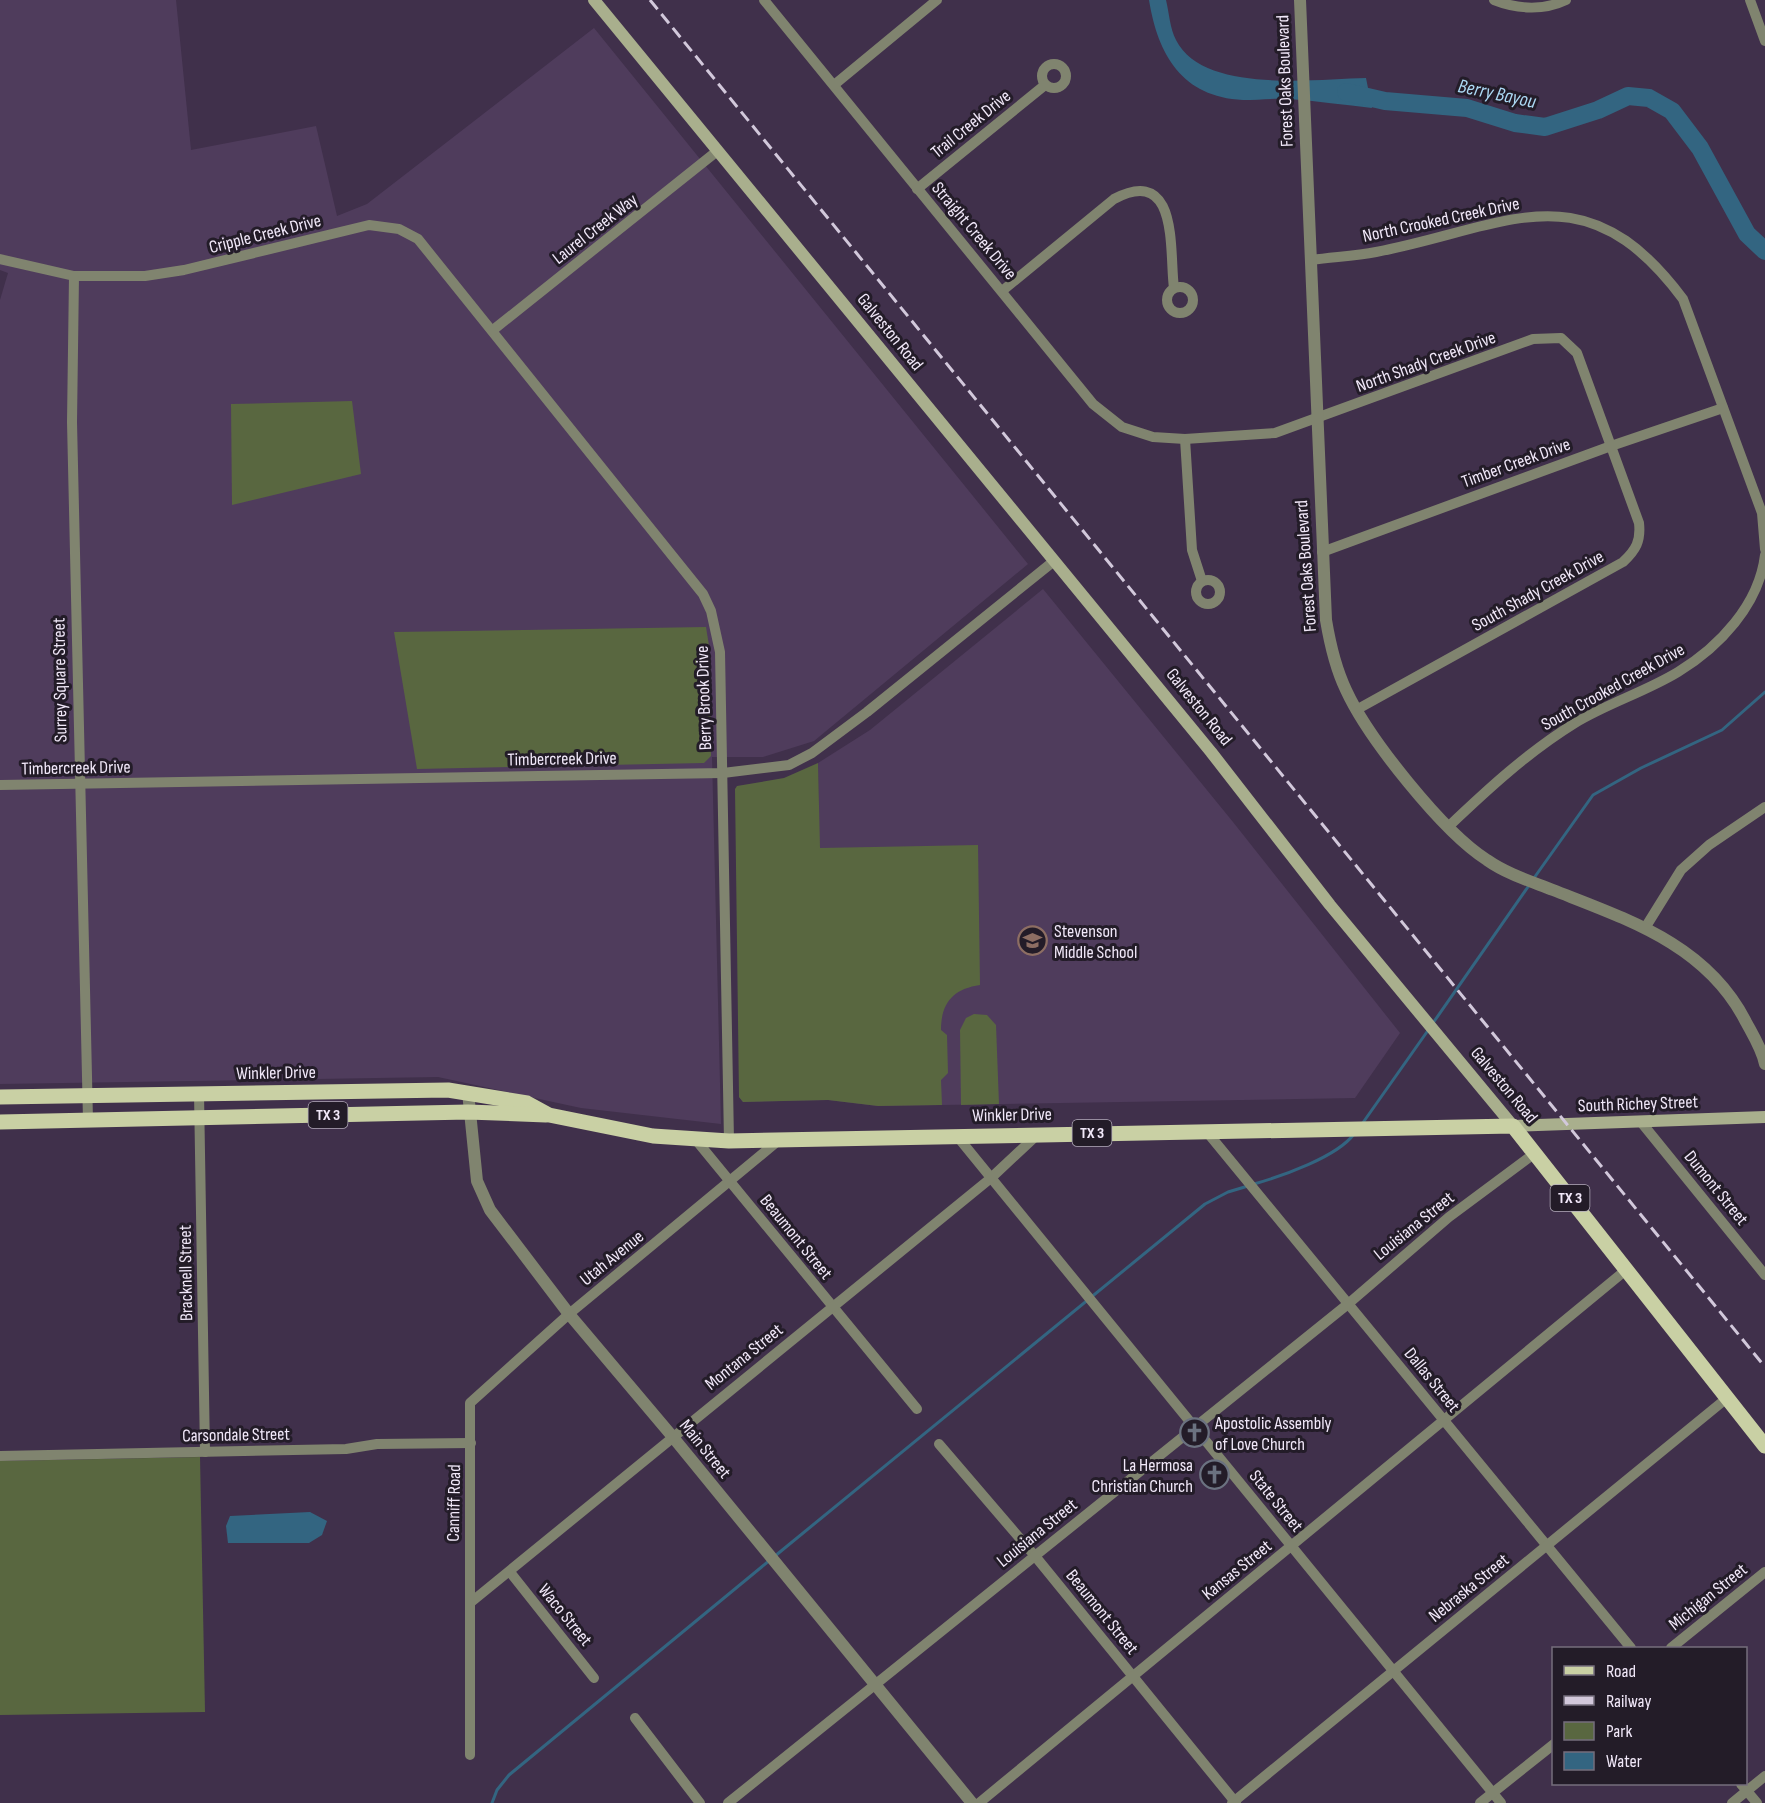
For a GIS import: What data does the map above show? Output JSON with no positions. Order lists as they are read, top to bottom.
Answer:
{
  "streets": {
    "main road": [
      "Galveston Road",
      "Winkler Drive",
      "South Richey Street",
      "TX 3"
    ],
    "street": [
      "Forest Oaks Boulevard",
      "Trail Creek Drive",
      "North Crooked Creek Drive",
      "Laurel Creek Way",
      "Straight Creek Drive",
      "Cripple Creek Drive",
      "North Shady Creek Drive",
      "Timber Creek Drive",
      "South Shady Creek Drive",
      "Surrey Square Street",
      "South Crooked Creek Drive",
      "Berry Brook Drive",
      "Timbercreek Drive",
      "Dumont Street",
      "Louisiana Street",
      "Beaumont Street",
      "Utah Avenue",
      "Bracknell Street",
      "Montana Street",
      "Dallas Street",
      "Carsondale Street",
      "Main Street",
      "State Street",
      "Canniff Road",
      "Kansas Street",
      "Nebraska Street",
      "Michigan Street",
      "Waco Street"
    ]
  },
  "crossings": [
    ["Forest Oaks Boulevard", "North Crooked Creek Drive"],
    ["Forest Oaks Boulevard", "North Shady Creek Drive"],
    ["Forest Oaks Boulevard", "Timber Creek Drive"],
    ["Forest Oaks Boulevard", "South Shady Creek Drive"],
    ["Forest Oaks Boulevard", "South Crooked Creek Drive"],
    ["Trail Creek Drive", "Straight Creek Drive"],
    ["North Crooked Creek Drive", "Timber Creek Drive"],
    ["Laurel Creek Way", "Cripple Creek Drive"],
    ["Laurel Creek Way", "Galveston Road"],
    ["Laurel Creek Way", "Berry Brook Drive"],
    ["Straight Creek Drive", "North Shady Creek Drive"],
    ["Cripple Creek Drive", "Surrey Square Street"],
    ["Cripple Creek Drive", "Berry Brook Drive"],
    ["Galveston Road", "Timbercreek Drive"],
    ["Galveston Road", "Winkler Drive"],
    ["Galveston Road", "South Richey Street"],
    ["Galveston Road", "Louisiana Street"],
    ["Galveston Road", "Kansas Street"],
    ["Galveston Road", "Nebraska Street"],
    ["North Shady Creek Drive", "Timber Creek Drive"],
    ["North Shady Creek Drive", "South Shady Creek Drive"],
    ["Timber Creek Drive", "South Shady Creek Drive"],
    ["Surrey Square Street", "Timbercreek Drive"],
    ["Surrey Square Street", "Winkler Drive"],
    ["Berry Brook Drive", "Timbercreek Drive"],
    ["Berry Brook Drive", "Winkler Drive"],
    ["Winkler Drive", "South Richey Street"],
    ["Winkler Drive", "Beaumont Street"],
    ["Winkler Drive", "Utah Avenue"],
    ["Winkler Drive", "Bracknell Street"],
    ["Winkler Drive", "Montana Street"],
    ["Winkler Drive", "Dallas Street"],
    ["Winkler Drive", "Main Street"],
    ["Winkler Drive", "State Street"],
    ["South Richey Street", "Dumont Street"],
    ["Louisiana Street", "Beaumont Street"],
    ["Louisiana Street", "Dallas Street"],
    ["Louisiana Street", "Main Street"],
    ["Louisiana Street", "State Street"],
    ["Beaumont Street", "Utah Avenue"],
    ["Beaumont Street", "Montana Street"],
    ["Beaumont Street", "Kansas Street"],
    ["Beaumont Street", "Nebraska Street"],
    ["Utah Avenue", "Main Street"],
    ["Utah Avenue", "Canniff Road"],
    ["Bracknell Street", "Carsondale Street"],
    ["Montana Street", "Main Street"],
    ["Montana Street", "State Street"],
    ["Montana Street", "Canniff Road"],
    ["Montana Street", "Waco Street"],
    ["Dallas Street", "Kansas Street"],
    ["Dallas Street", "Nebraska Street"],
    ["Carsondale Street", "Canniff Road"],
    ["State Street", "Kansas Street"],
    ["State Street", "Nebraska Street"]
  ],
  "water": ["Berry Bayou"],
  "places": {
    "school or university": ["Stevenson Middle School"],
    "church": ["Apostolic Assembly of Love Church", "La Hermosa Christian Church"]
  },
  "legend": [
    "Road",
    "Railway",
    "Park",
    "Water"
  ]
}
